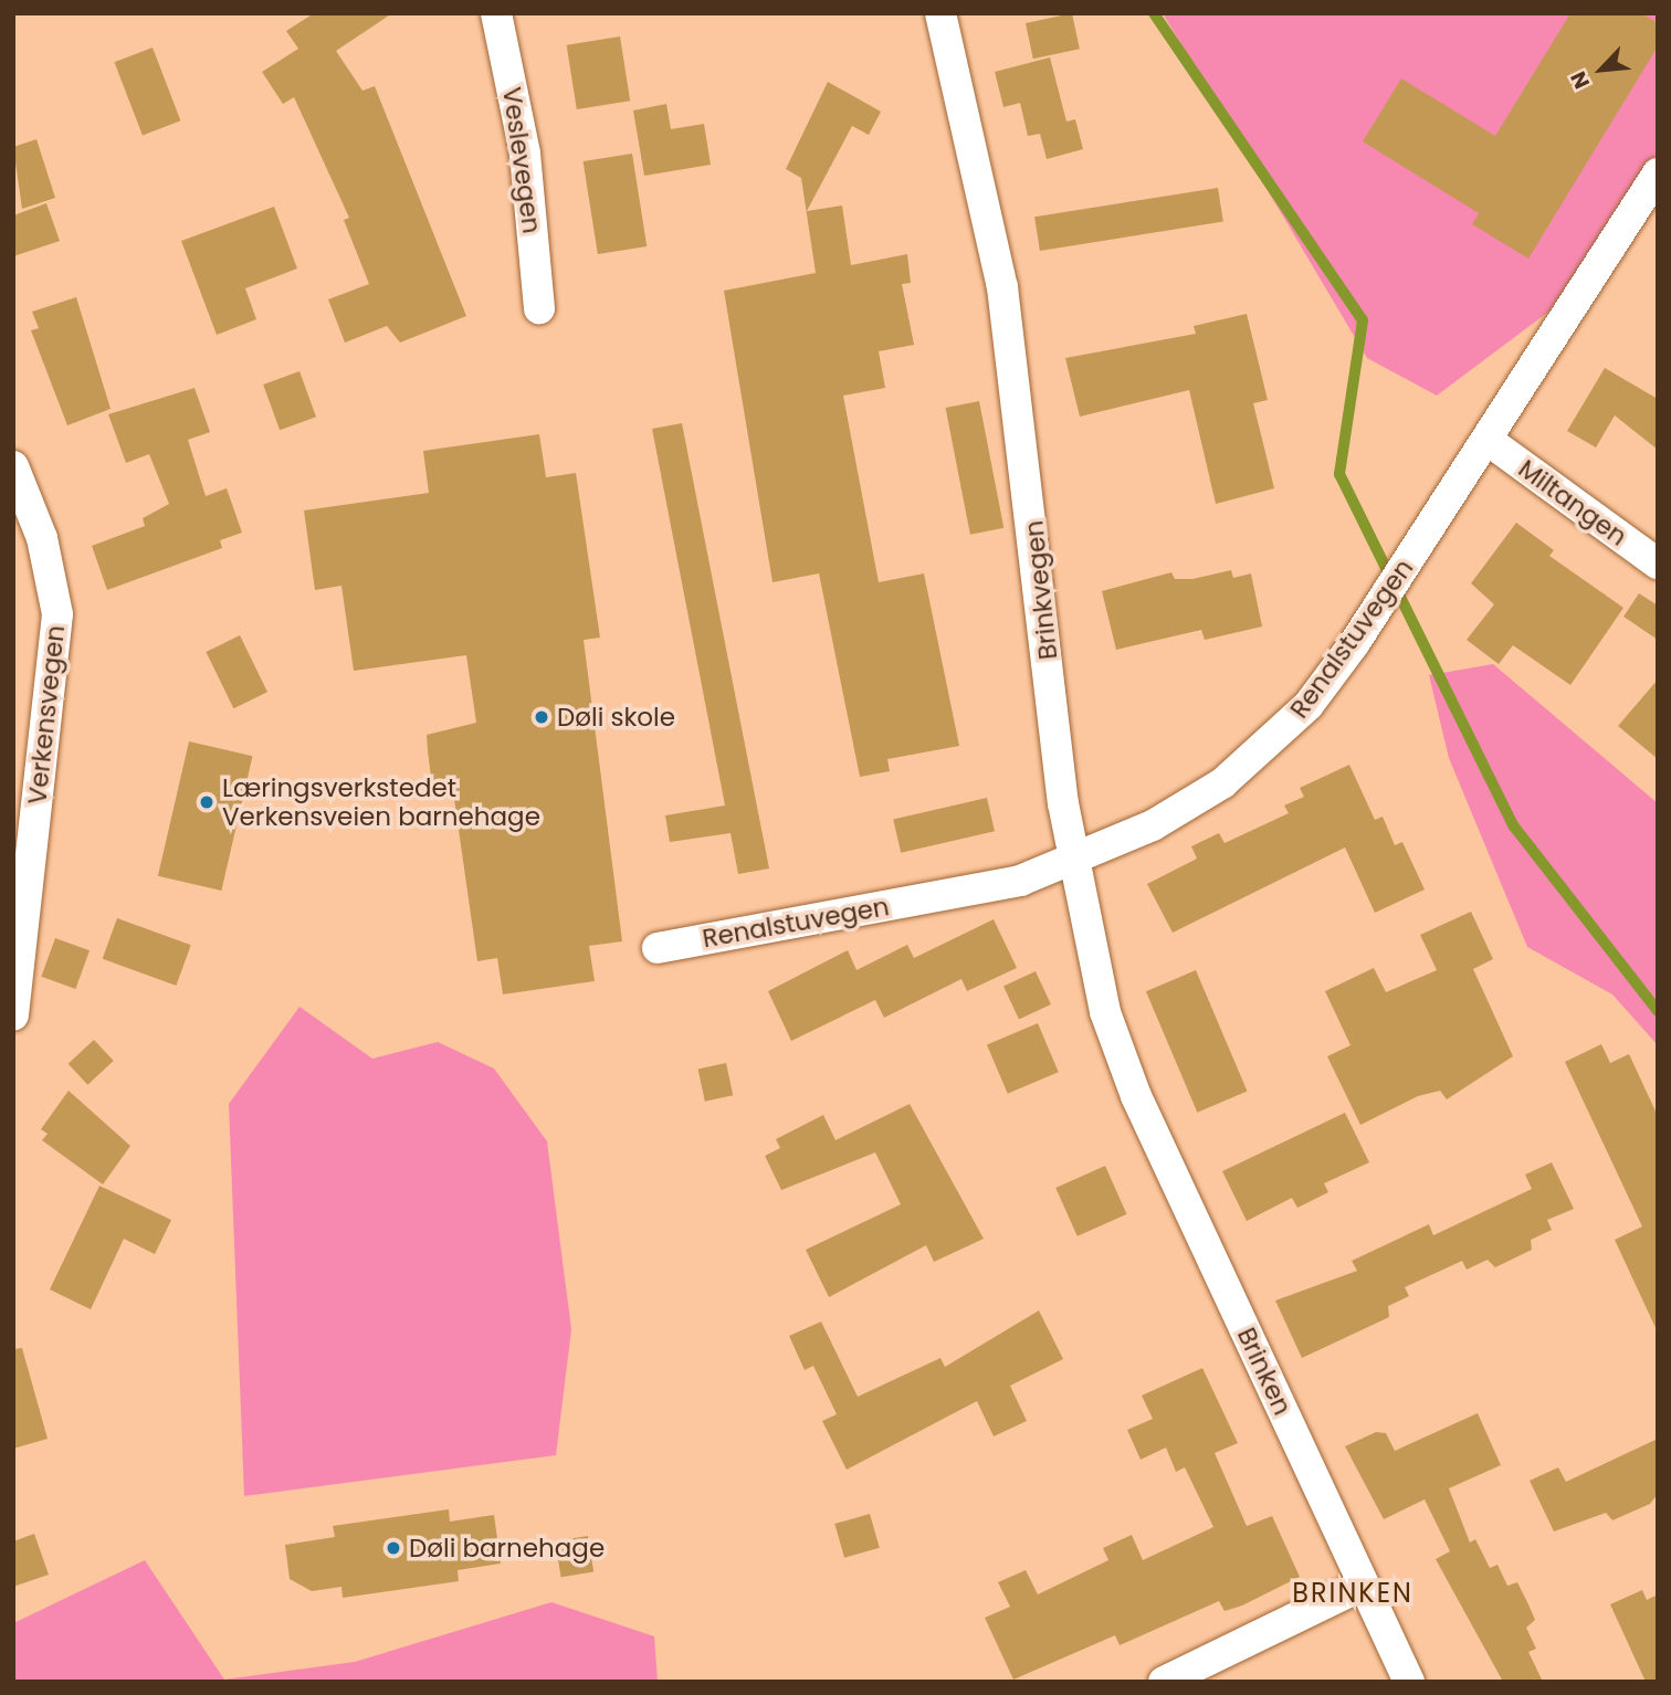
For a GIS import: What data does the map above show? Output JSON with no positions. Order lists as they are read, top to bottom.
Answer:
{
  "streets": {
    "street": [
      "Veslevegen",
      "Miltangen",
      "Brinkvegen",
      "Renalstuvegen",
      "Verkensvegen",
      "Brinken"
    ]
  },
  "crossings": [
    ["Miltangen", "Renalstuvegen"],
    ["Brinkvegen", "Renalstuvegen"],
    ["Brinkvegen", "Brinken"]
  ],
  "districts": ["BRINKEN"],
  "places": ["Døli skole", "Læringsverkstedet Verkensveien barnehage", "Døli barnehage"],
  "north": "bottom left"
}
